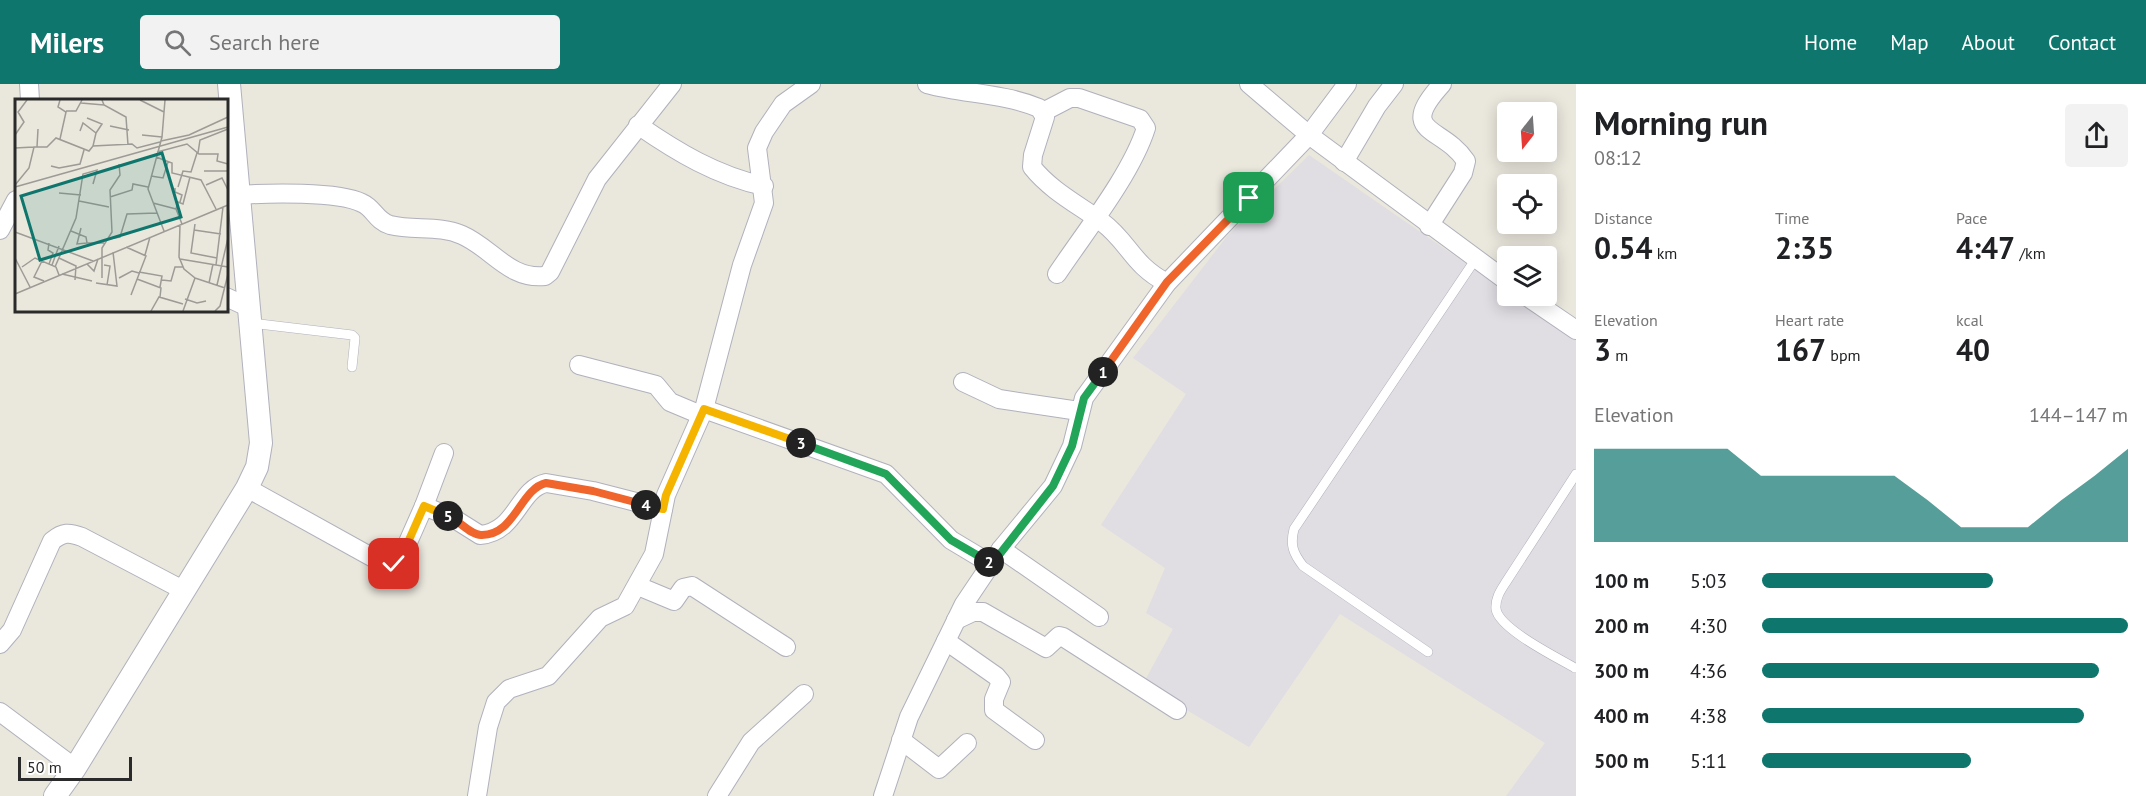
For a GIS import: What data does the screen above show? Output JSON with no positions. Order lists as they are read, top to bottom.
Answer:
{
  "scale_bar": "50 m",
  "north": "bottom",
  "page": {
    "header": "Milers",
    "search": "Search here",
    "nav": [
      "Home",
      "Map",
      "About",
      "Contact"
    ],
    "heading": ["Morning run", "08:12"],
    "stats": [
      ["Distance", "0.54 km"],
      ["Time", "2:35"],
      ["Pace", "4:47 /km"],
      ["Elevation", "3 m"],
      ["Heart rate", "167 bpm"],
      ["kcal", "40"]
    ],
    "pins": [
      "1",
      "3",
      "4",
      "5",
      "2"
    ],
    "chart": ["Elevation", "144–147 m"],
    "list": [
      {
        "name": "100 m",
        "note": "5:03"
      },
      {
        "name": "200 m",
        "note": "4:30"
      },
      {
        "name": "300 m",
        "note": "4:36"
      },
      {
        "name": "400 m",
        "note": "4:38"
      },
      {
        "name": "500 m",
        "note": "5:11"
      }
    ],
    "scale": "50 m"
  }
}
